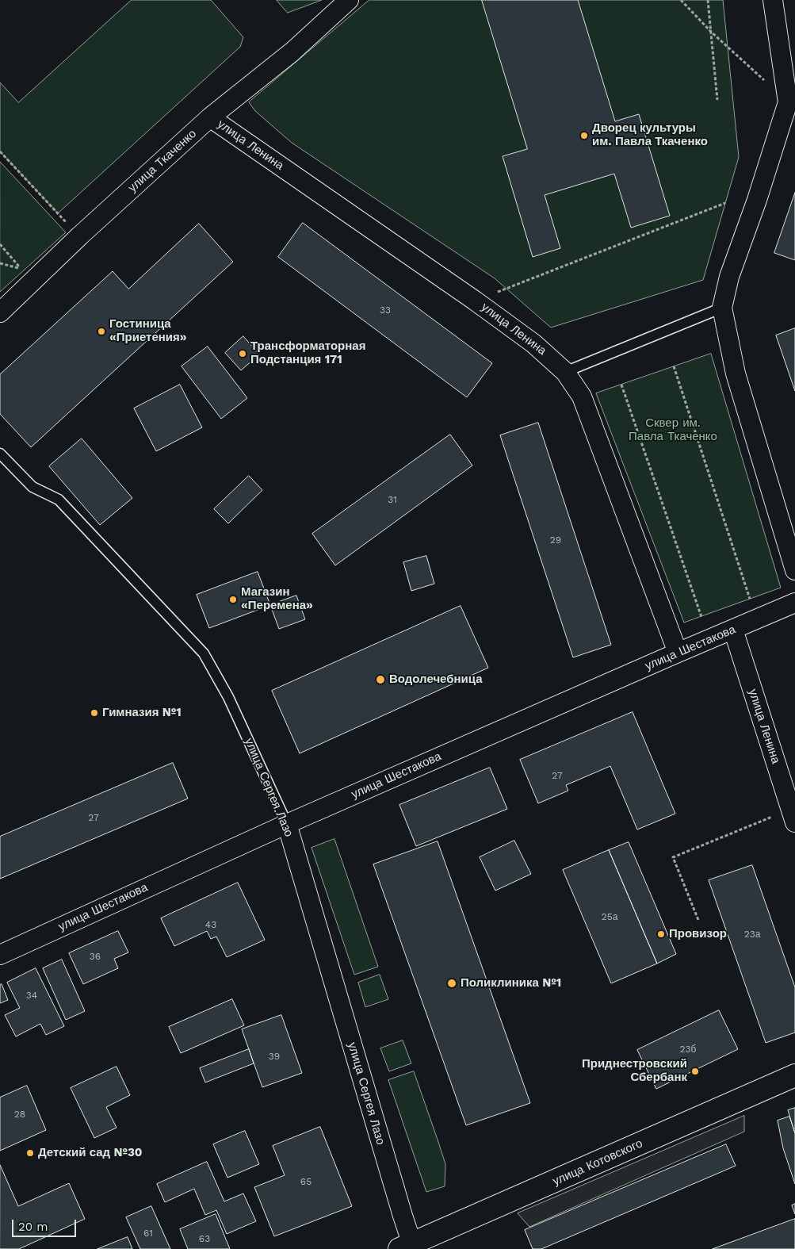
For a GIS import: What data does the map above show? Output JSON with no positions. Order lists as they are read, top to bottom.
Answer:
{
  "streets": {
    "main road": ["улица Котовского"],
    "street": [
      "улица Ленина",
      "улица Ткаченко",
      "улица Шестакова",
      "улица Сергея Лазо"
    ]
  },
  "crossings": [
    ["улица Ленина", "улица Ткаченко"],
    ["улица Ленина", "улица Шестакова"],
    ["улица Шестакова", "улица Сергея Лазо"],
    ["улица Сергея Лазо", "улица Котовского"]
  ],
  "parks": ["Сквер им. Павла Ткаченко"],
  "places": [
    "Дворец культуры им. Павла Ткаченко",
    "Гостиница «Приетения»",
    "Трансформаторная Подстанция 171",
    "Магазин «Перемена»",
    "Водолечебница",
    "Гимназия №1",
    "Провизор",
    "Поликлиника №1",
    "Приднестровский Сбербанк",
    "Детский сад №30"
  ],
  "house_numbers": [
    "33",
    "31",
    "29",
    "27",
    "27",
    "25а",
    "43",
    "23а",
    "36",
    "34",
    "23б",
    "39",
    "28",
    "65",
    "61",
    "63"
  ],
  "scale_bar": "20 m"
}
